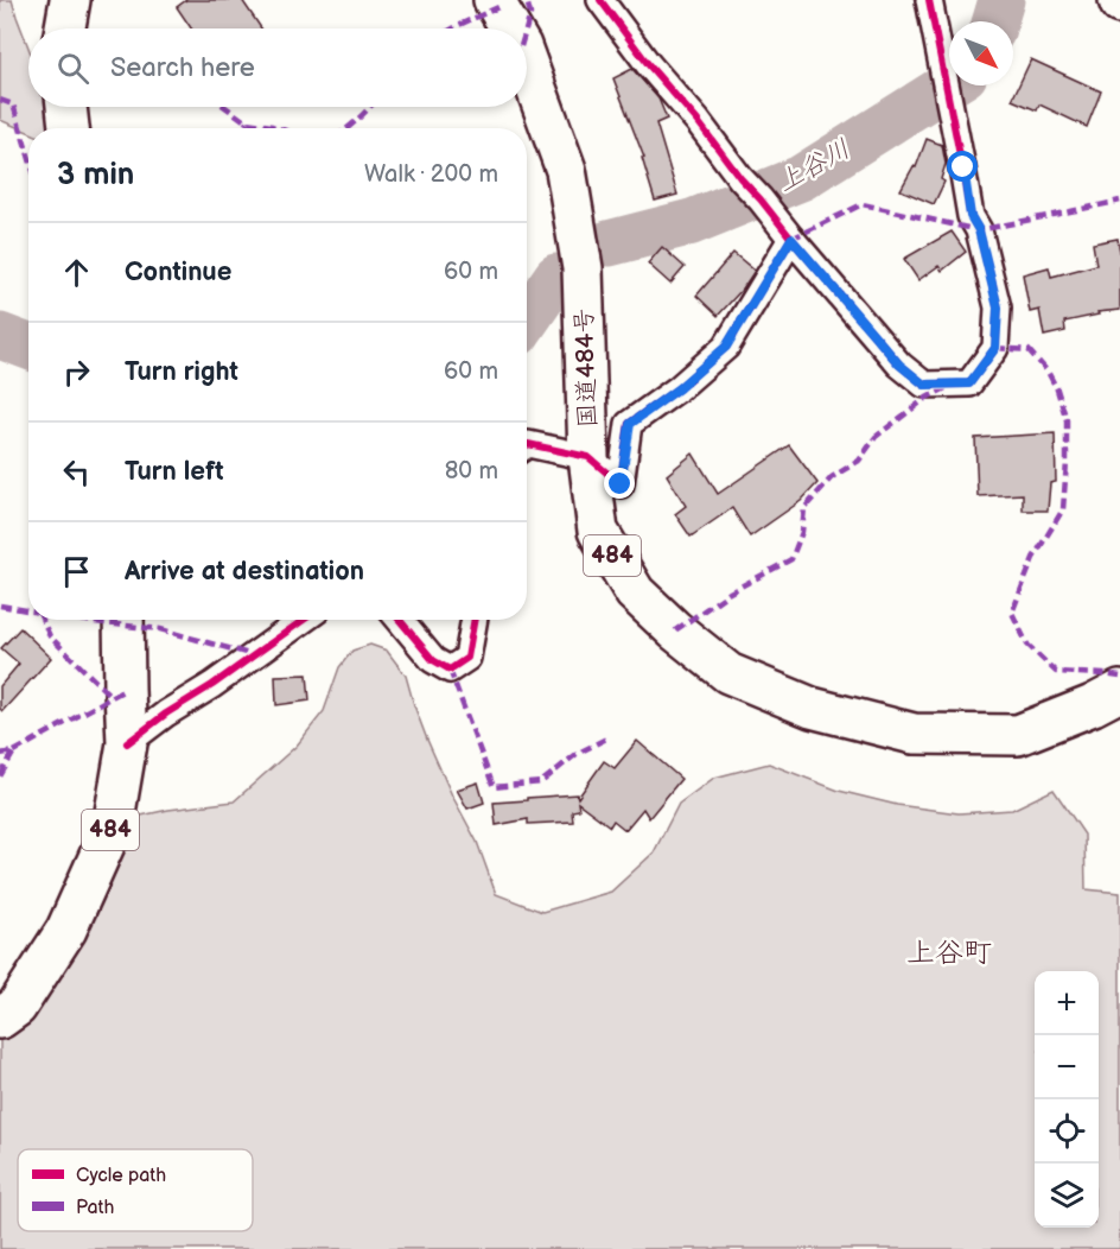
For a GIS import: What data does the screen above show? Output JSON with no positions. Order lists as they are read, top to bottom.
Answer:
{
  "streets": {
    "highway": ["国道484号", "484"]
  },
  "districts": ["上谷町"],
  "water": ["上谷川"],
  "legend": ["Cycle path", "Path"],
  "north": "bottom right",
  "page": {
    "search": "Search here",
    "heading": ["3 min", "Walk · 200 m"],
    "list": [
      ["Continue", "60 m"],
      ["Turn right", "60 m"],
      ["Turn left", "80 m"],
      "Arrive at destination"
    ],
    "map_buttons": ["+", "−"]
  }
}
